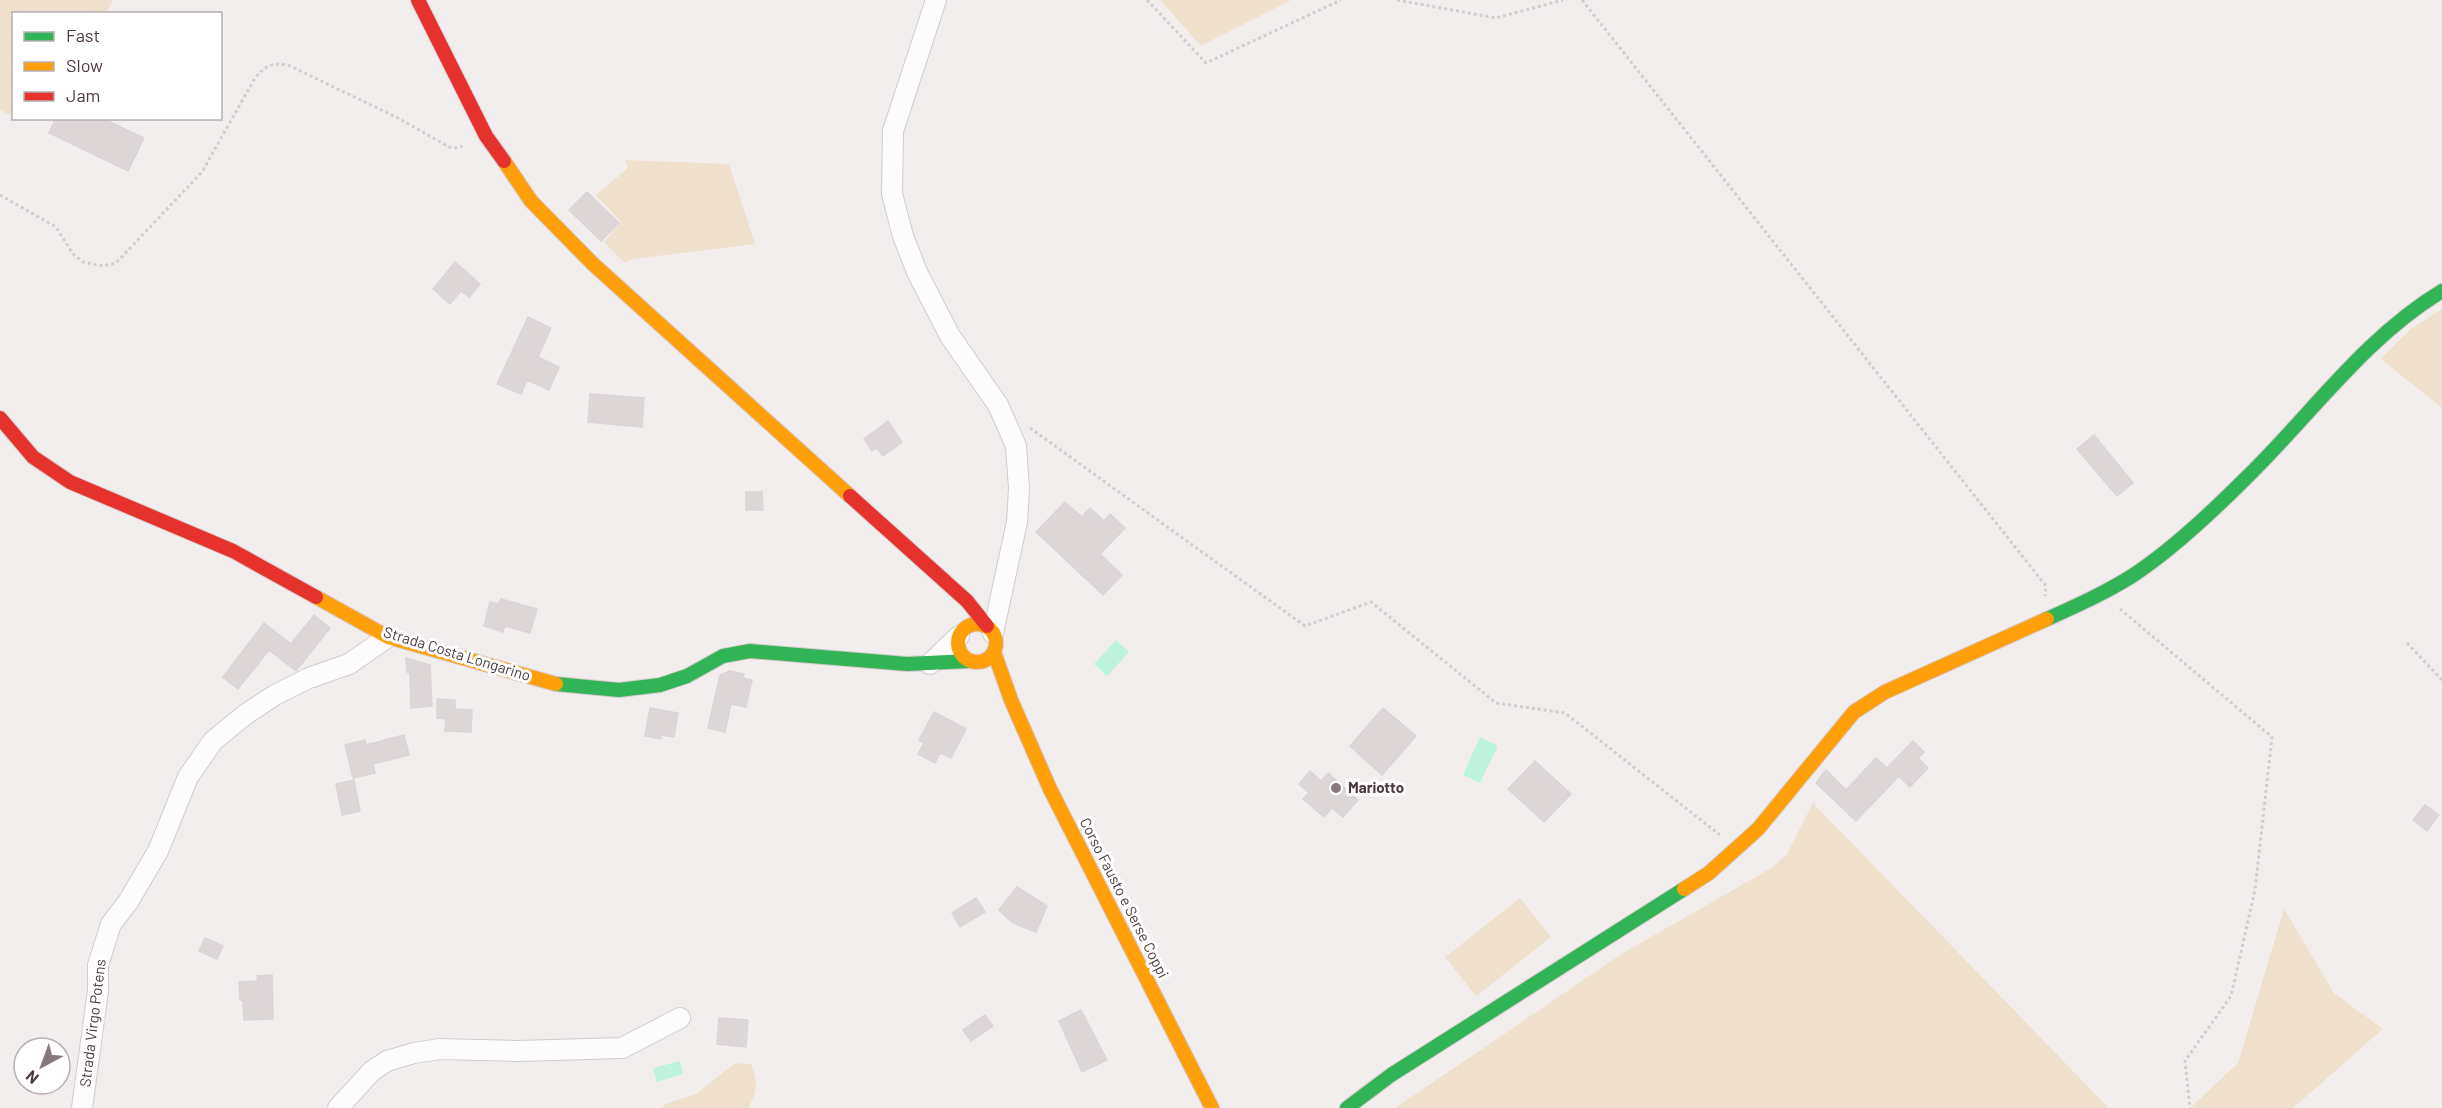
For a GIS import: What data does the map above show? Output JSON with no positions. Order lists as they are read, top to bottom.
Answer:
{
  "streets": {
    "street": ["Strada Costa Longarino", "Corso Fausto e Serse Coppi", "Strada Virgo Potens"]
  },
  "crossings": [
    ["Strada Costa Longarino", "Corso Fausto e Serse Coppi"],
    ["Strada Costa Longarino", "Strada Virgo Potens"]
  ],
  "places": ["Mariotto"],
  "legend": ["Fast", "Slow", "Jam"],
  "north": "bottom left"
}
